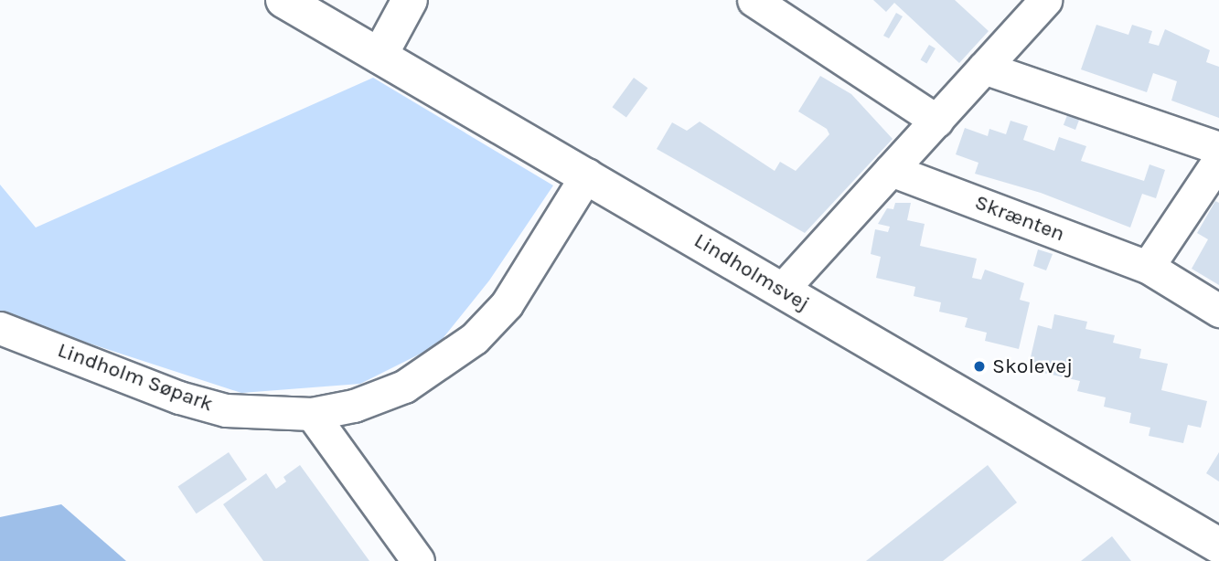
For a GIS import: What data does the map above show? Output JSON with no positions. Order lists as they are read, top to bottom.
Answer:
{
  "streets": {
    "street": ["Skrænten", "Lindholmsvej", "Lindholm Søpark"]
  },
  "crossings": [
    ["Lindholmsvej", "Lindholm Søpark"]
  ],
  "places": ["Skolevej"]
}
